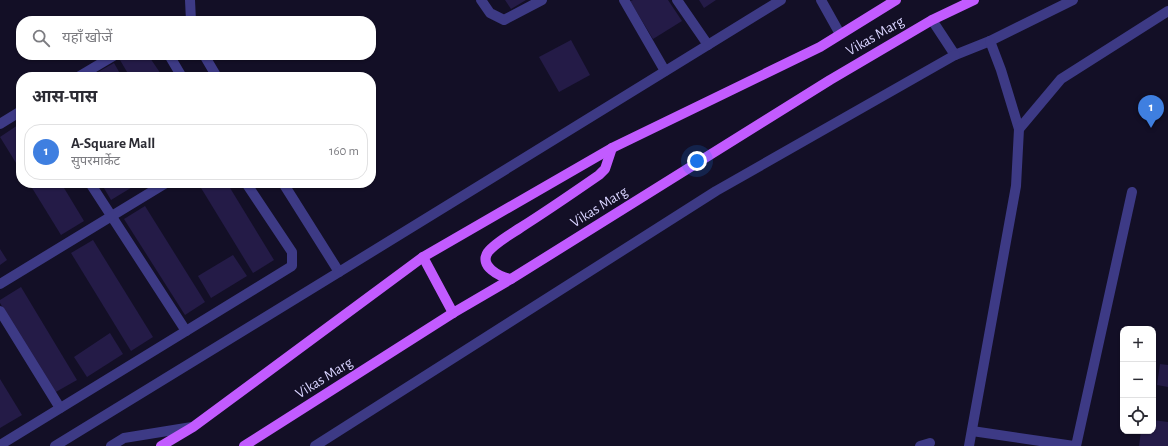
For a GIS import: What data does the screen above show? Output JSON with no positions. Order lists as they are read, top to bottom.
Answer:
{
  "streets": {
    "main road": ["Vikas Marg"]
  },
  "page": {
    "search": "यहाँ खोजें",
    "heading": "आस-पास",
    "pins": "1",
    "list": [
      {
        "mark": "1",
        "name": "A-Square Mall",
        "note": "सुपरमार्केट",
        "value": "160 m"
      }
    ],
    "map_buttons": ["+", "−"]
  }
}
